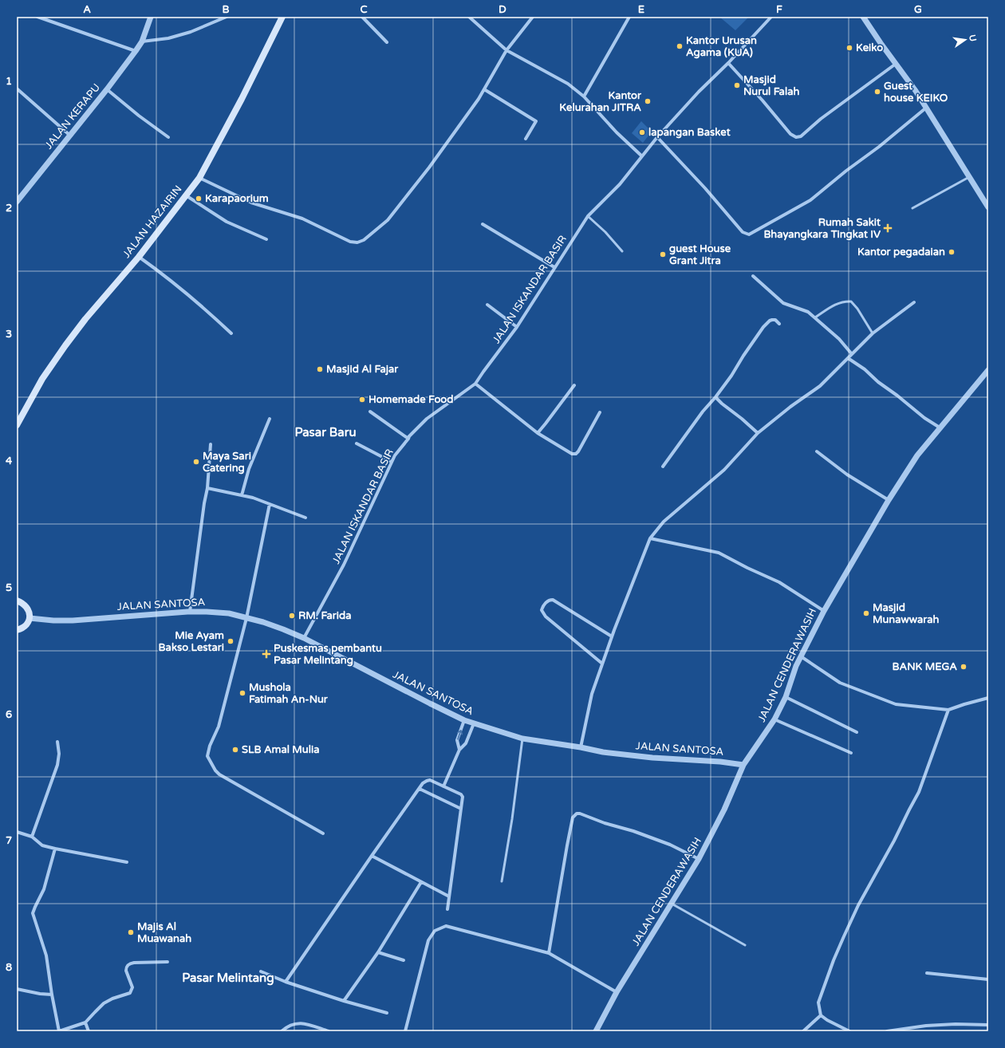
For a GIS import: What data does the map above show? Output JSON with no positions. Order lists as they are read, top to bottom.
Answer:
{
  "streets": {
    "main road": ["JALAN HAZAIRIN"],
    "street": [
      "JALAN KERAPU",
      "JALAN ISKANDAR BASIR",
      "JALAN SANTOSA",
      "JALAN CENDERAWASIH"
    ]
  },
  "crossings": [
    ["JALAN ISKANDAR BASIR", "JALAN SANTOSA"],
    ["JALAN SANTOSA", "JALAN CENDERAWASIH"]
  ],
  "districts": ["Pasar Baru", "Pasar Melintang"],
  "places": {
    "other": [
      "Kantor Urusan Agama (KUA)",
      "Keiko",
      "Masjid Nurul Falah",
      "Guest house KEIKO",
      "Kantor Kelurahan JITRA",
      "lapangan Basket",
      "Karapaorium",
      "Kantor pegadaian",
      "guest House Grant Jitra",
      "Masjid Al Fajar",
      "Homemade Food",
      "Maya Sari Catering",
      "Masjid Munawwarah",
      "RM. Farida",
      "Mie Ayam Bakso Lestari",
      "BANK MEGA",
      "Mushola Fatimah An-Nur",
      "SLB Amal Mulia",
      "Majis Al Muawanah"
    ],
    "health": ["Rumah Sakit Bhayangkara Tingkat IV", "Puskesmas pembantu Pasar Melintang"]
  },
  "north": "right",
  "grid": {
    "columns": [
      "A",
      "B",
      "C",
      "D",
      "E",
      "F",
      "G"
    ],
    "rows": [
      "1",
      "2",
      "3",
      "4",
      "5",
      "6",
      "7",
      "8"
    ]
  }
}
